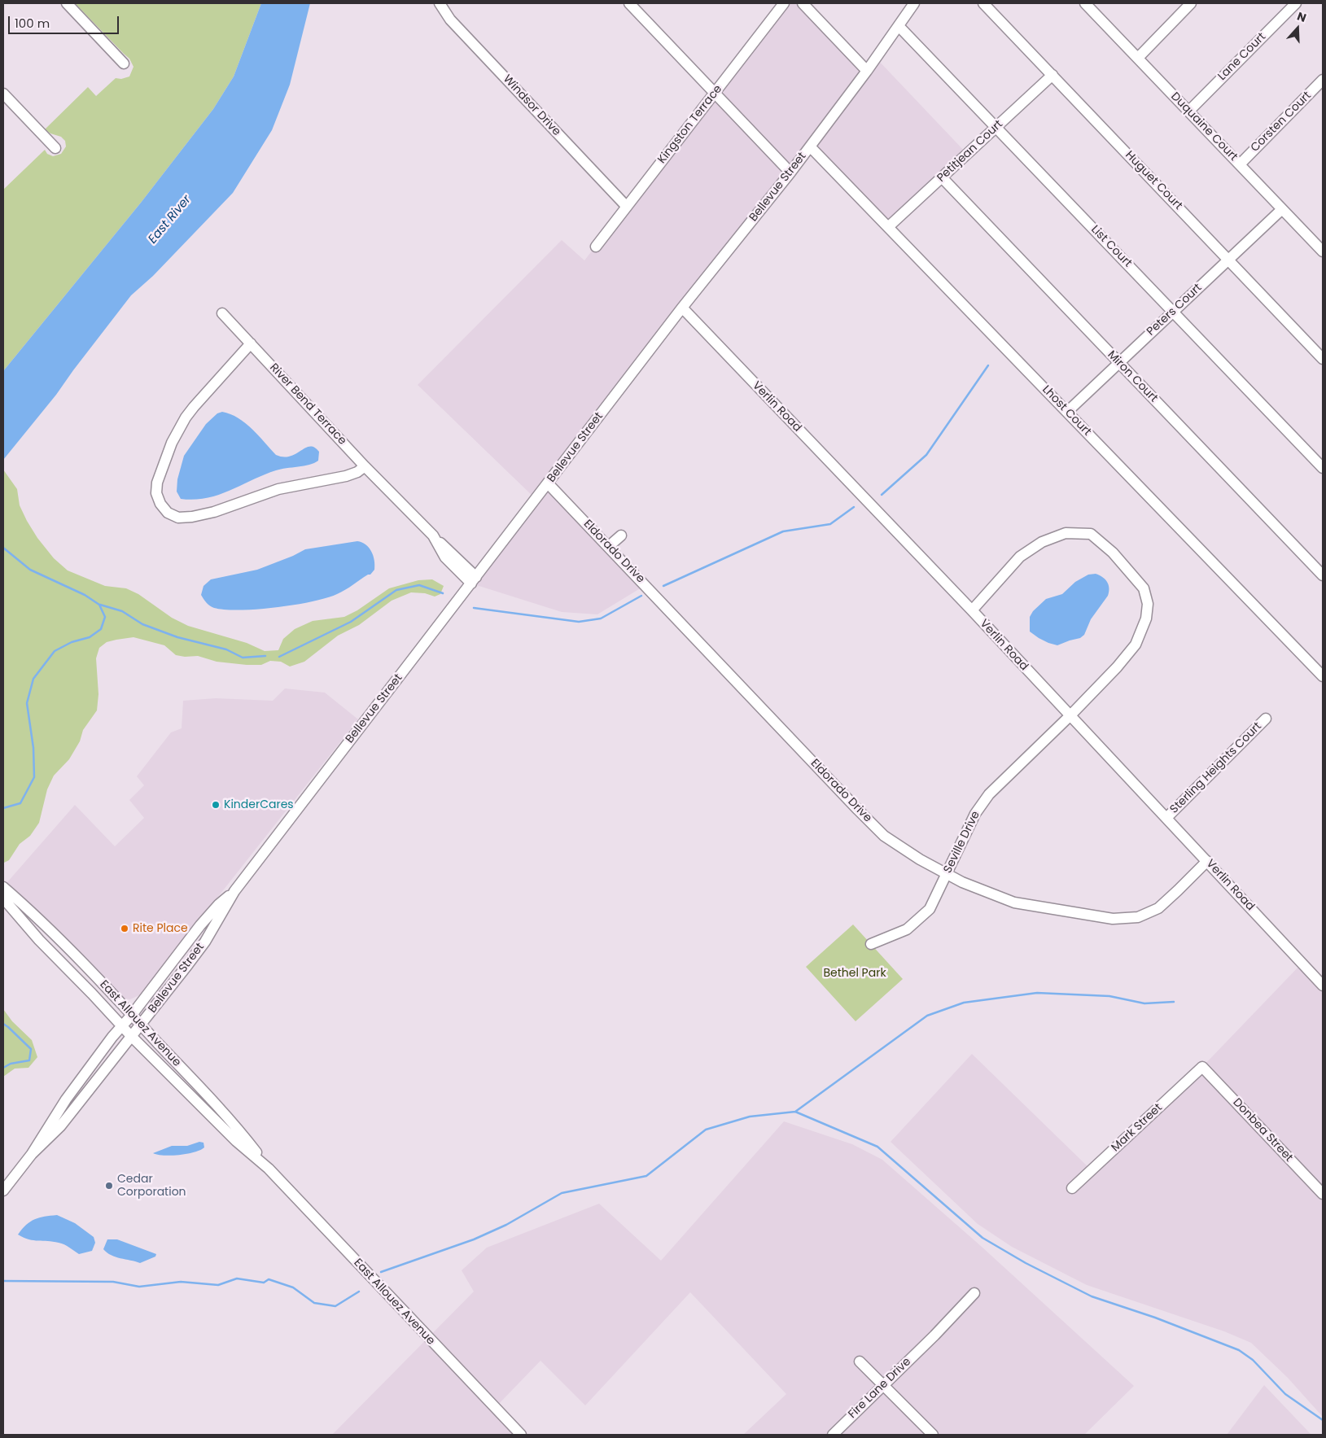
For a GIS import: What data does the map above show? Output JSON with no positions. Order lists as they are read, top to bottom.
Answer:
{
  "streets": {
    "street": [
      "Lane Court",
      "Windsor Drive",
      "Corsten Court",
      "Kingston Terrace",
      "Duquaine Court",
      "Petitjean Court",
      "Huguet Court",
      "Bellevue Street",
      "List Court",
      "Peters Court",
      "Miron Court",
      "River Bend Terrace",
      "Verlin Road",
      "Lhost Court",
      "Eldorado Drive",
      "Sterling Heights Court",
      "Seville Drive",
      "East Allouez Avenue",
      "Mark Street",
      "Donbea Street",
      "Fire Lane Drive"
    ]
  },
  "crossings": [
    ["Lane Court", "Duquaine Court"],
    ["Windsor Drive", "Kingston Terrace"],
    ["Corsten Court", "Duquaine Court"],
    ["Duquaine Court", "Peters Court"],
    ["Petitjean Court", "Huguet Court"],
    ["Petitjean Court", "List Court"],
    ["Petitjean Court", "Miron Court"],
    ["Petitjean Court", "Lhost Court"],
    ["Huguet Court", "Peters Court"],
    ["Bellevue Street", "List Court"],
    ["Bellevue Street", "River Bend Terrace"],
    ["Bellevue Street", "Verlin Road"],
    ["Bellevue Street", "Lhost Court"],
    ["Bellevue Street", "Eldorado Drive"],
    ["Bellevue Street", "East Allouez Avenue"],
    ["List Court", "Peters Court"],
    ["Peters Court", "Miron Court"],
    ["Peters Court", "Lhost Court"],
    ["Verlin Road", "Eldorado Drive"],
    ["Verlin Road", "Sterling Heights Court"],
    ["Verlin Road", "Seville Drive"],
    ["Eldorado Drive", "Seville Drive"],
    ["Mark Street", "Donbea Street"]
  ],
  "water": ["East River"],
  "parks": ["Bethel Park"],
  "places": ["KinderCares", "Rite Place", "Cedar Corporation"],
  "scale_bar": "100 m",
  "north": "top"
}
